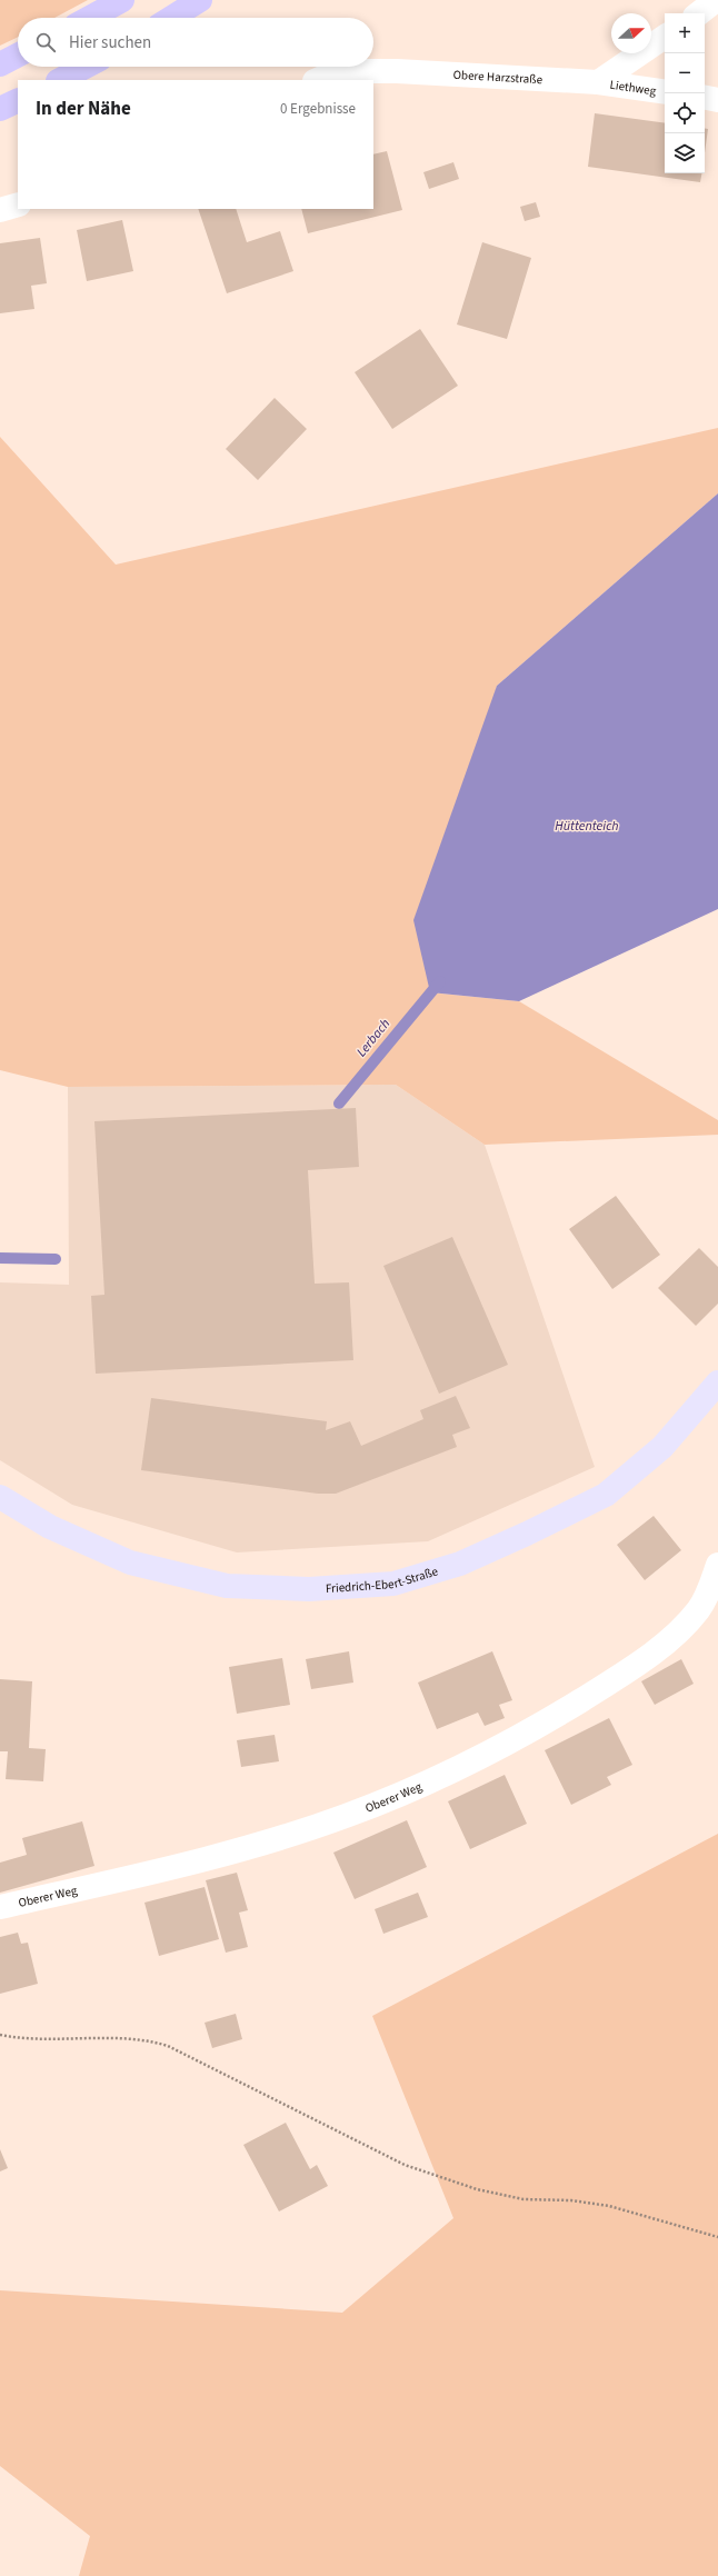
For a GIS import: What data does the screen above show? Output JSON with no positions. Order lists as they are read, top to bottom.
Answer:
{
  "streets": {
    "street": [
      "Obere Harzstraße",
      "Liethweg",
      "Friedrich-Ebert-Straße",
      "Oberer Weg"
    ]
  },
  "crossings": [
    ["Obere Harzstraße", "Liethweg"]
  ],
  "water": ["Hüttenteich", "Lerbach"],
  "north": "right",
  "page": {
    "map_buttons": ["+", "−"],
    "search": "Hier suchen",
    "heading": ["In der Nähe", "0 Ergebnisse"]
  }
}
